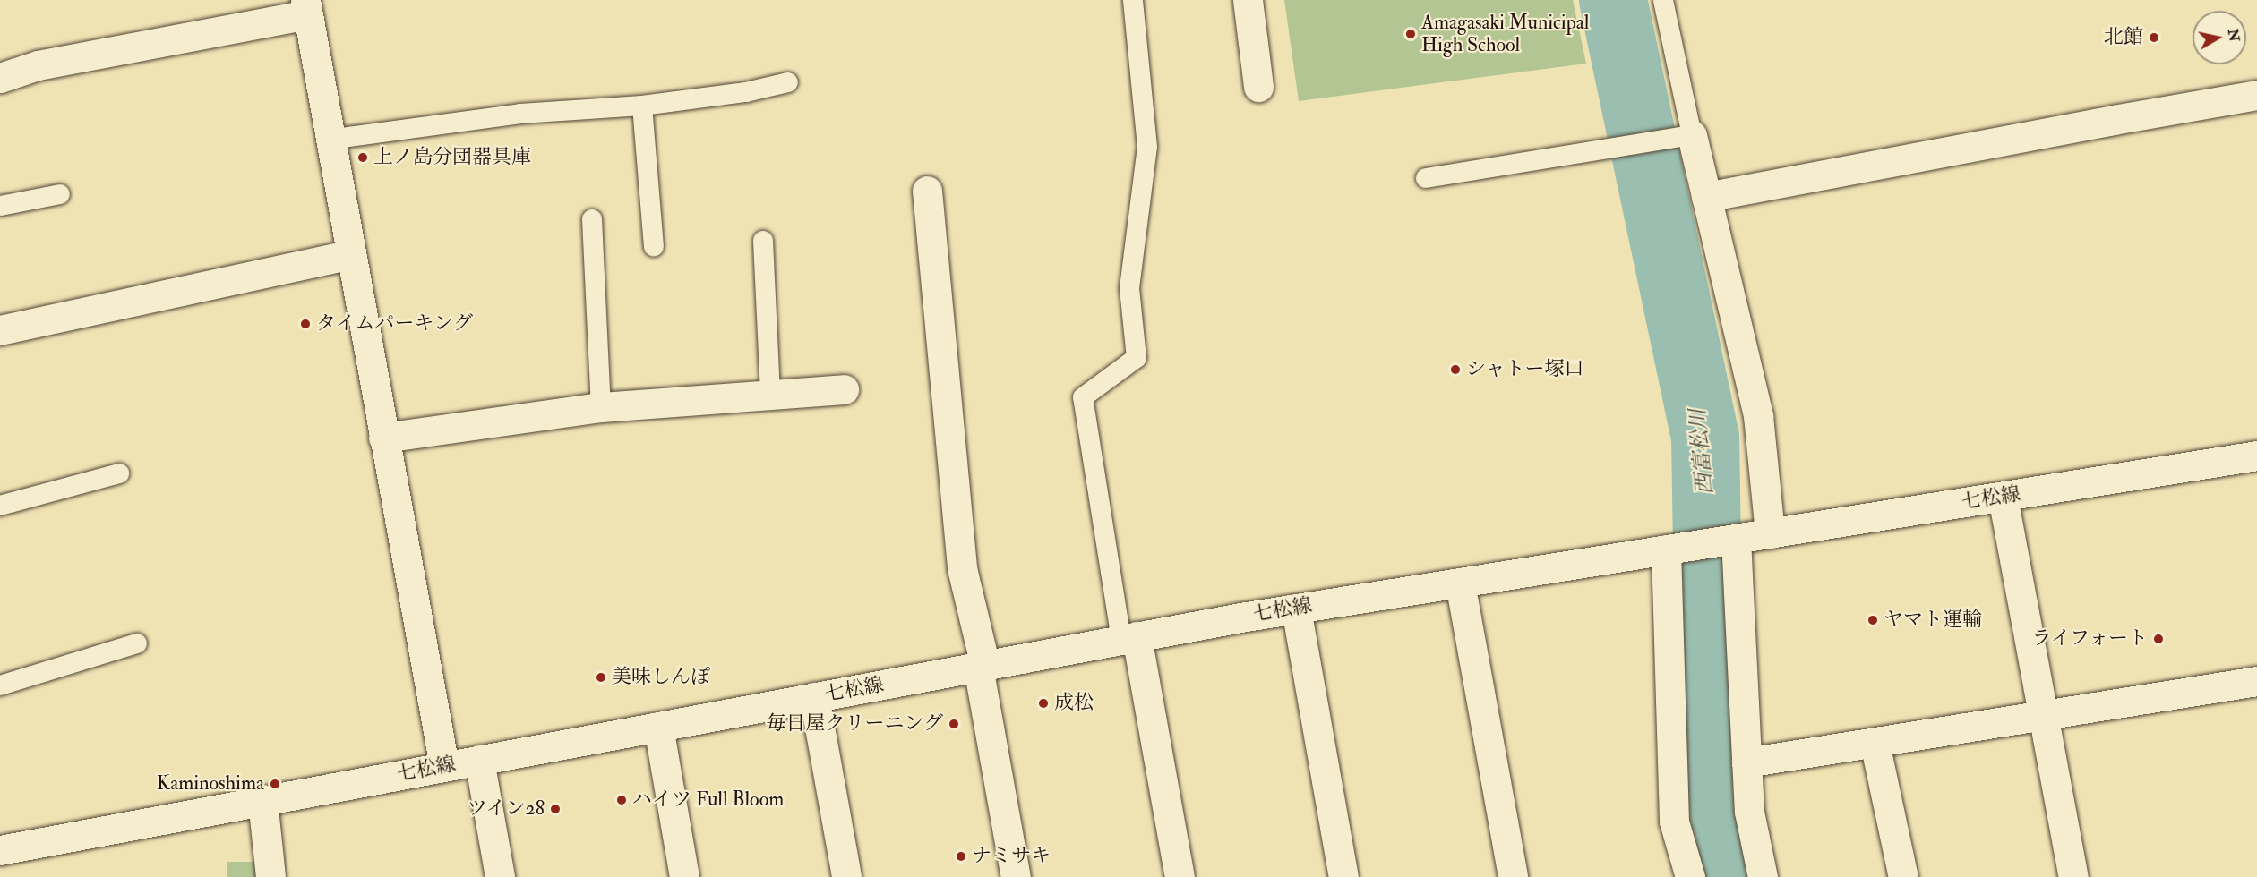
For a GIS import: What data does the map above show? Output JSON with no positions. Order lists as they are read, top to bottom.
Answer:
{
  "streets": {
    "street": ["七松線"]
  },
  "water": ["西富松川"],
  "places": [
    "Amagasaki Municipal High School",
    "北館",
    "上ノ島分団器具庫",
    "タイムパーキング",
    "シャトー塚口",
    "ヤマト運輸",
    "ライフォート",
    "美味しんぽ",
    "成松",
    "毎日屋クリーニング",
    "Kaminoshima",
    "ハイツ Full Bloom",
    "ツイン28",
    "ナミサキ"
  ],
  "north": "right"
}
